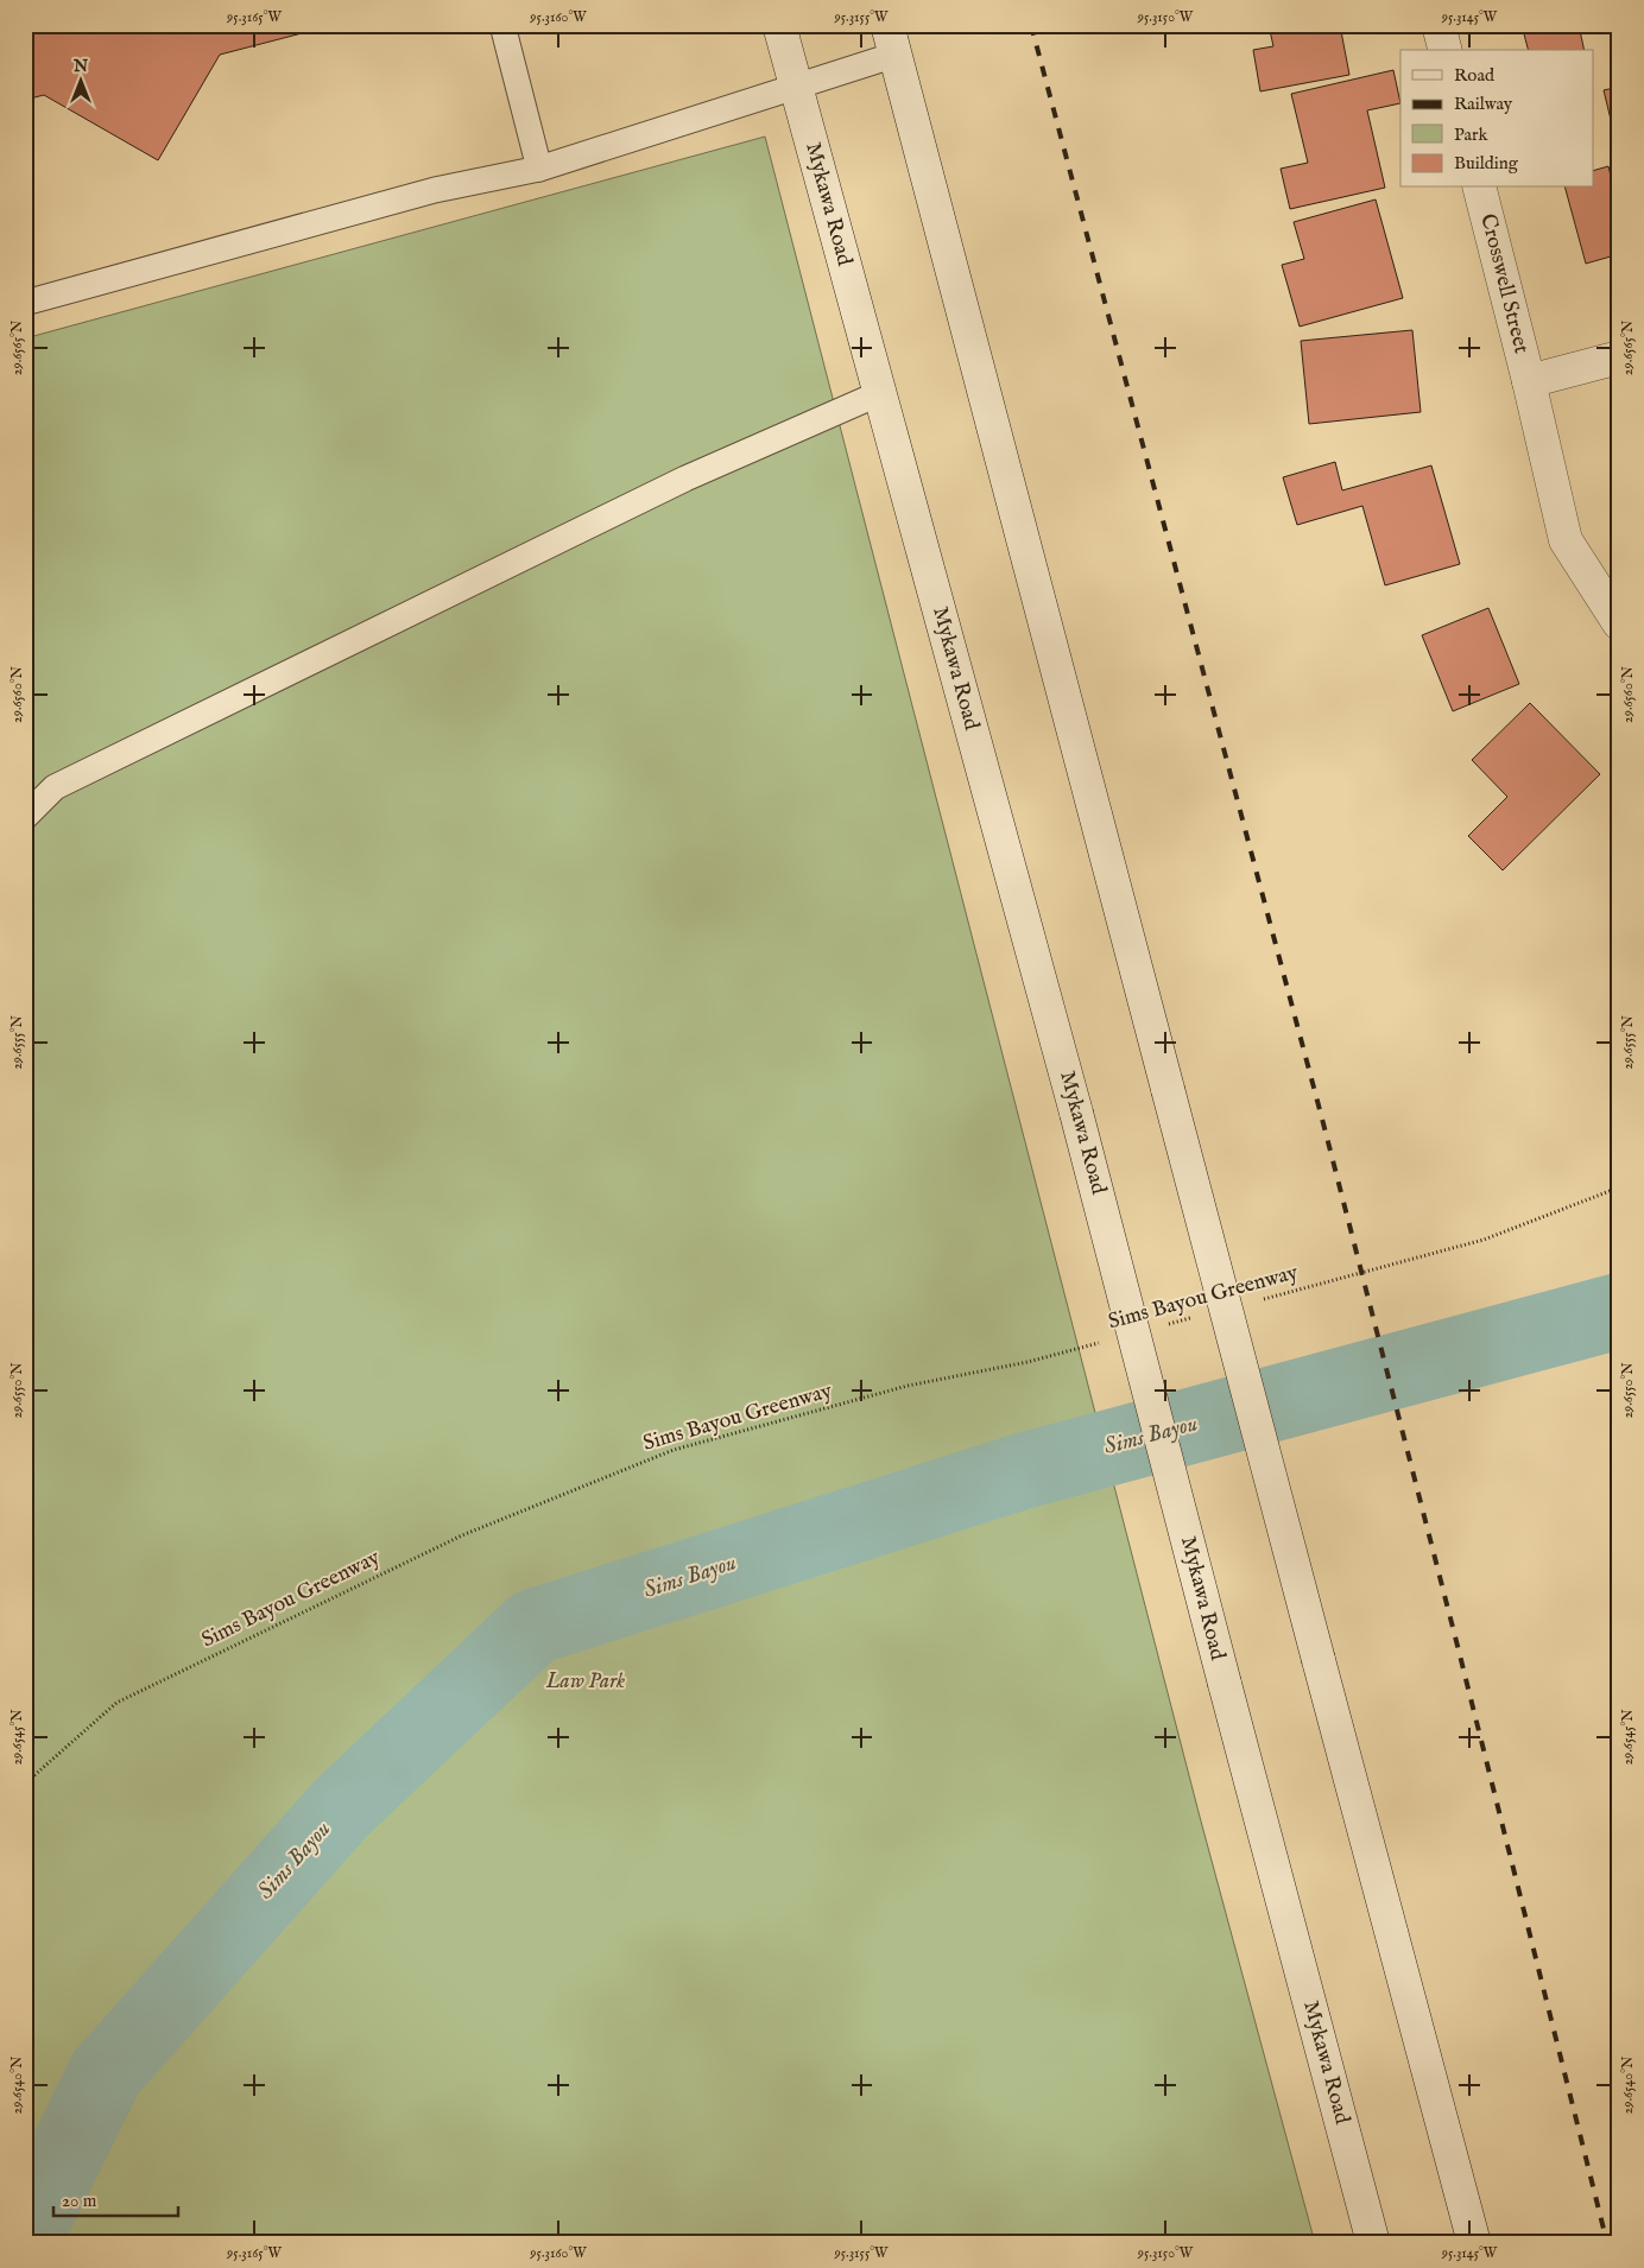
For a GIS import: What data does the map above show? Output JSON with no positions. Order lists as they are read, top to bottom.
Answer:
{
  "streets": {
    "main road": ["Mykawa Road", "Crosswell Street"],
    "path": ["Sims Bayou Greenway"]
  },
  "water": ["Sims Bayou"],
  "parks": ["Law Park"],
  "legend": [
    "Road",
    "Railway",
    "Park",
    "Building"
  ],
  "scale_bar": "20 m",
  "north": "top",
  "coordinates": [
    "95.3165°W",
    "95.3160°W",
    "95.3155°W",
    "95.3150°W",
    "95.3145°W",
    "29.6565°N",
    "29.6560°N",
    "29.6555°N",
    "29.6550°N",
    "29.6545°N",
    "29.6540°N"
  ]
}
